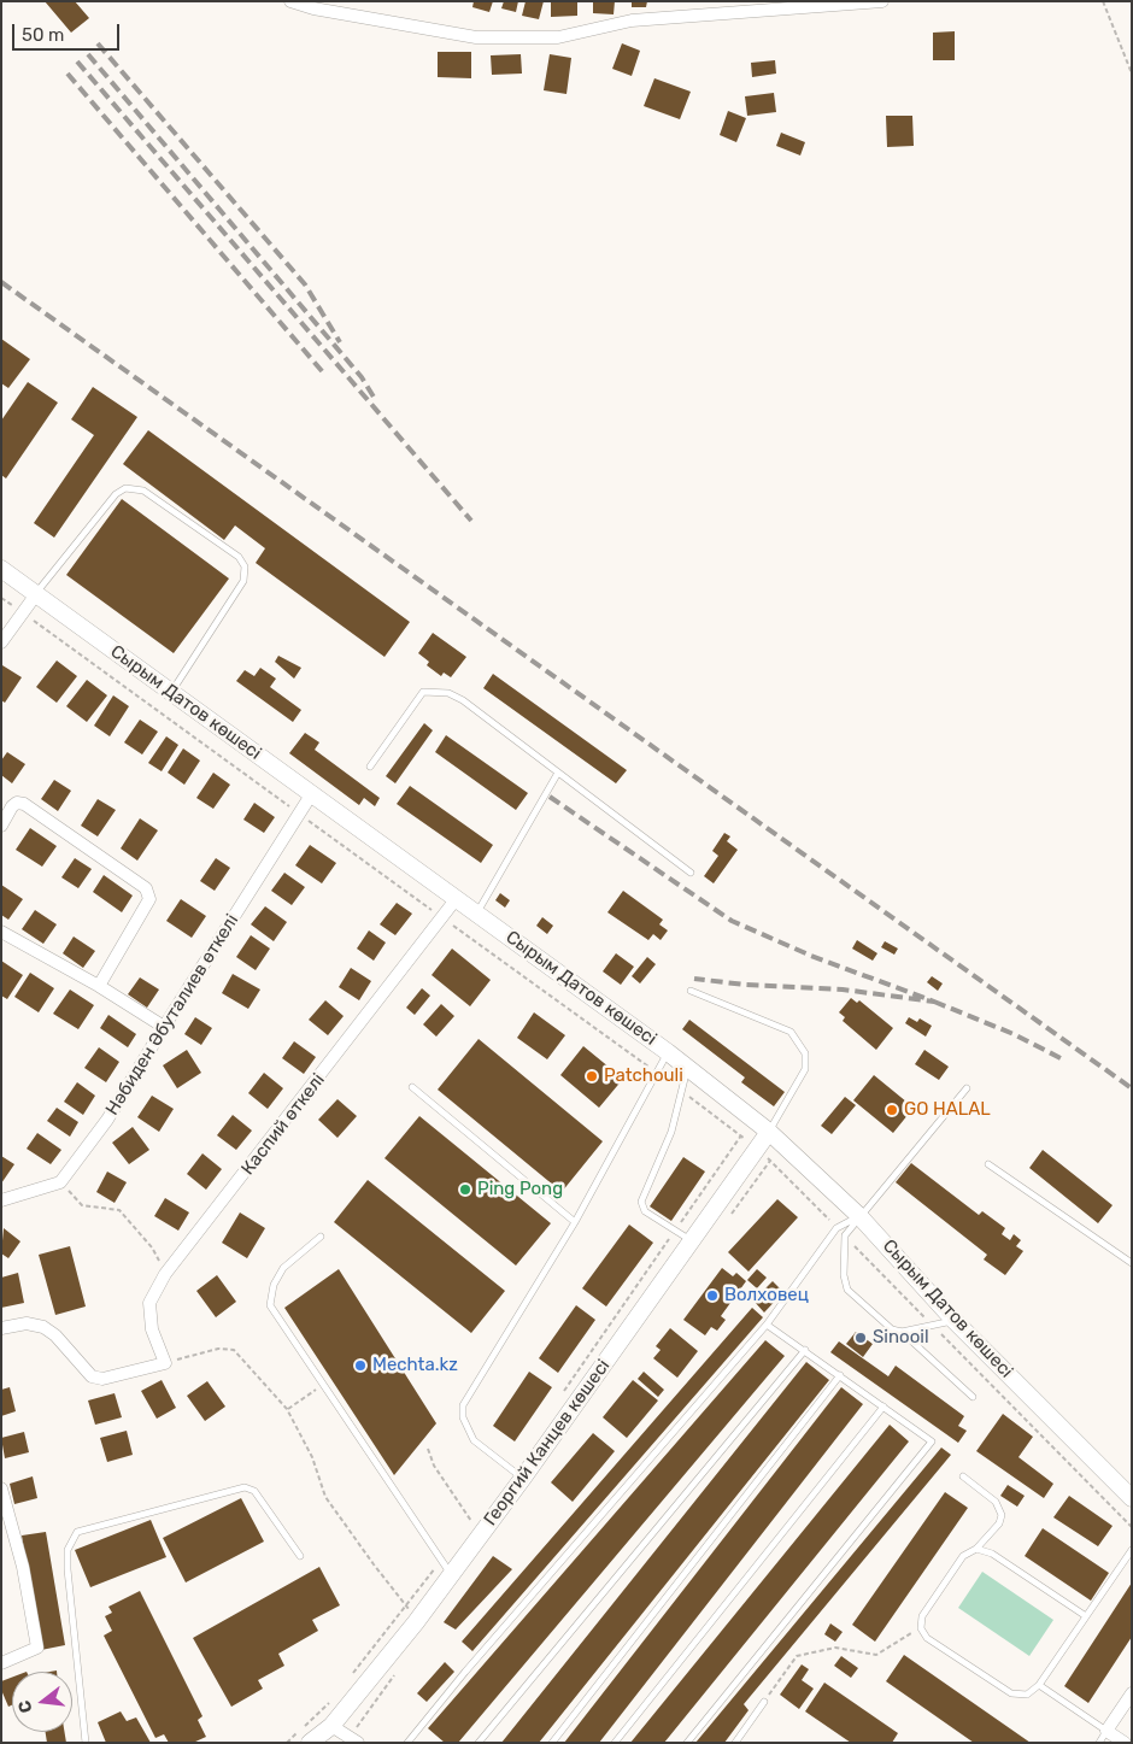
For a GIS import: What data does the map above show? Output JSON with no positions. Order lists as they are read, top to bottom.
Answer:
{
  "streets": {
    "main road": ["Сырым Датов көшесі", "Георгий Канцев көшесі"],
    "street": ["Нәбиден Әбуталиев өткелі", "Каспий өткелі"]
  },
  "crossings": [
    ["Сырым Датов көшесі", "Нәбиден Әбуталиев өткелі"],
    ["Сырым Датов көшесі", "Каспий өткелі"],
    ["Сырым Датов көшесі", "Георгий Канцев көшесі"]
  ],
  "places": [
    "Patchouli",
    "GO HALAL",
    "Ping Pong",
    "Волховец",
    "Sinooil",
    "Mechta.kz"
  ],
  "scale_bar": "50 m",
  "north": "left"
}
